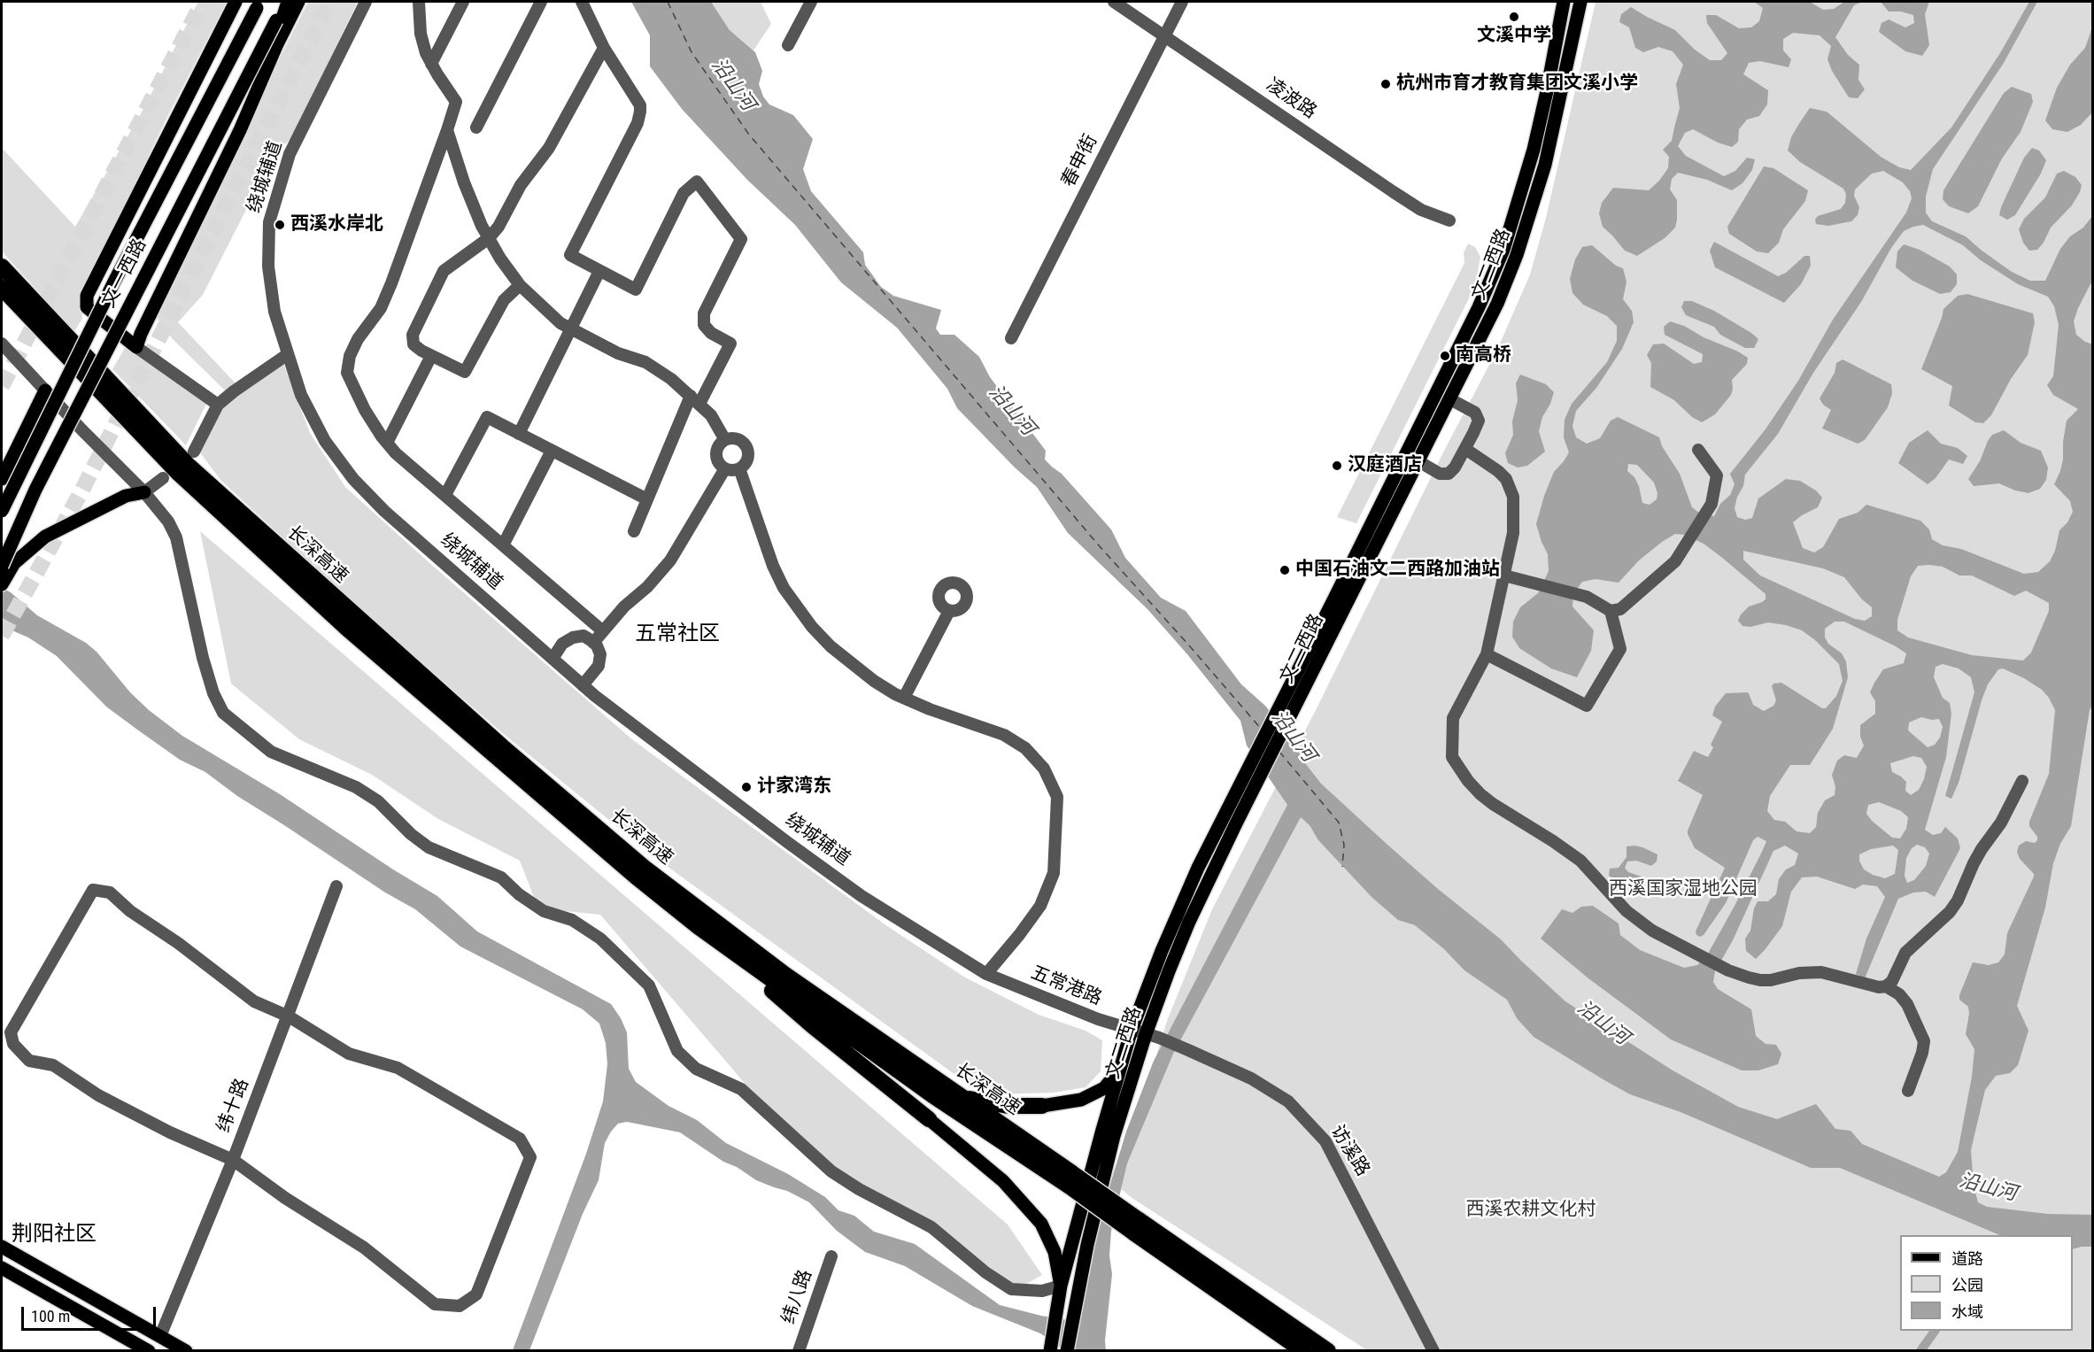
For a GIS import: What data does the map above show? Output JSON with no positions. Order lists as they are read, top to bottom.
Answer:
{
  "streets": {
    "highway": ["长深高速"],
    "main road": ["文二西路", "文一西路"],
    "street": [
      "凌波路",
      "春申街",
      "绕城辅道",
      "五常港路",
      "纬十路",
      "访溪路",
      "纬八路"
    ]
  },
  "crossings": [
    ["凌波路", "春申街"],
    ["绕城辅道", "五常港路"],
    ["文二西路", "五常港路"],
    ["文二西路", "访溪路"],
    ["五常港路", "访溪路"]
  ],
  "districts": ["五常社区", "荆阳社区"],
  "water": ["沿山河"],
  "parks": ["西溪国家湿地公园", "西溪农耕文化村"],
  "places": [
    "文溪中学",
    "杭州市育才教育集团文溪小学",
    "西溪水岸北",
    "南高桥",
    "汉庭酒店",
    "中国石油文二西路加油站",
    "计家湾东"
  ],
  "legend": ["道路", "公园", "水域"],
  "scale_bar": "100 m"
}
